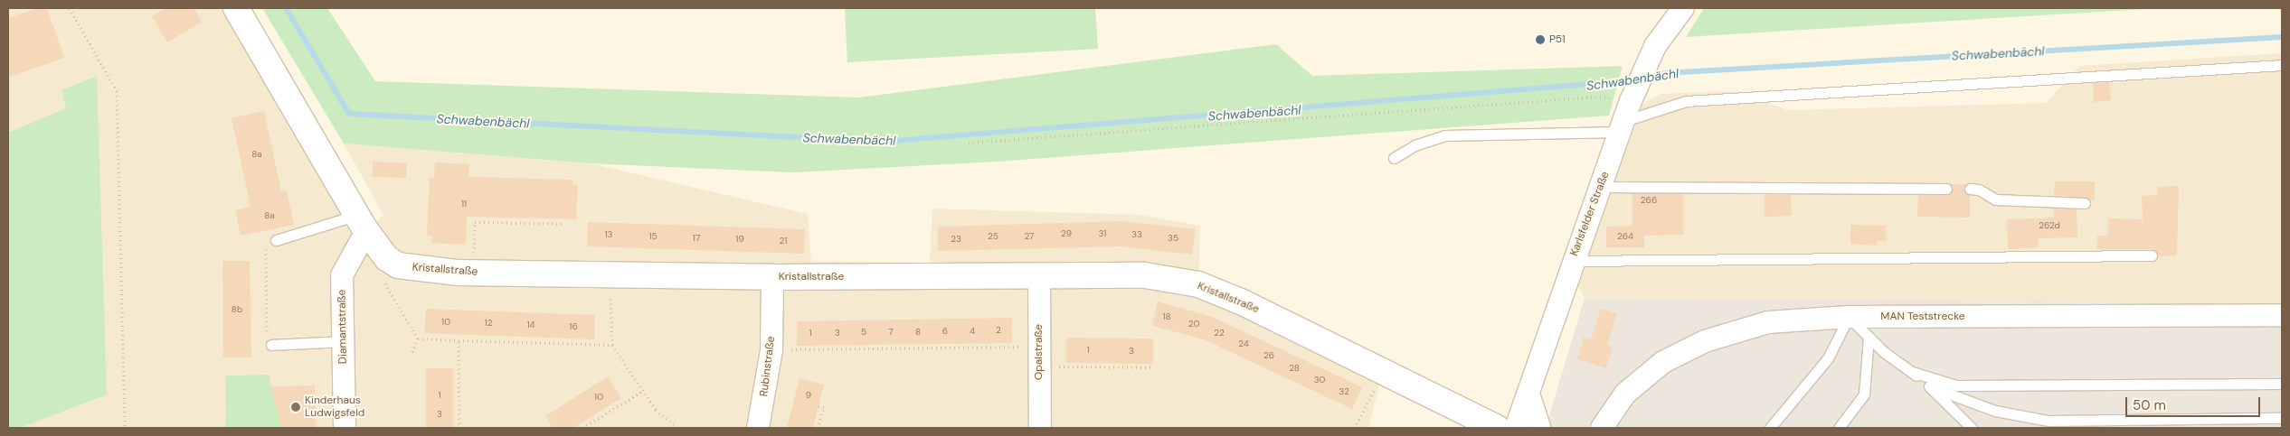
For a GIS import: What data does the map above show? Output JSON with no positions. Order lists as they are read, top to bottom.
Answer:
{
  "streets": {
    "street": [
      "Karlsfelder Straße",
      "Kristallstraße",
      "MAN Teststrecke",
      "Diamantstraße",
      "Opalstraße",
      "Rubinstraße"
    ]
  },
  "crossings": [
    ["Kristallstraße", "Diamantstraße"],
    ["Kristallstraße", "Opalstraße"],
    ["Kristallstraße", "Rubinstraße"]
  ],
  "water": ["Schwabenbächl"],
  "places": ["P51", "Kinderhaus Ludwigsfeld"],
  "house_numbers": [
    "8a",
    "266",
    "11",
    "8a",
    "262d",
    "29",
    "31",
    "13",
    "33",
    "15",
    "25",
    "27",
    "264",
    "17",
    "35",
    "19",
    "23",
    "21",
    "8b",
    "18",
    "10",
    "12",
    "20",
    "14",
    "16",
    "2",
    "6",
    "4",
    "5",
    "7",
    "8",
    "1",
    "3",
    "22",
    "24",
    "1",
    "3",
    "26",
    "28",
    "30",
    "32",
    "1",
    "9",
    "10",
    "3"
  ],
  "scale_bar": "50 m"
}
